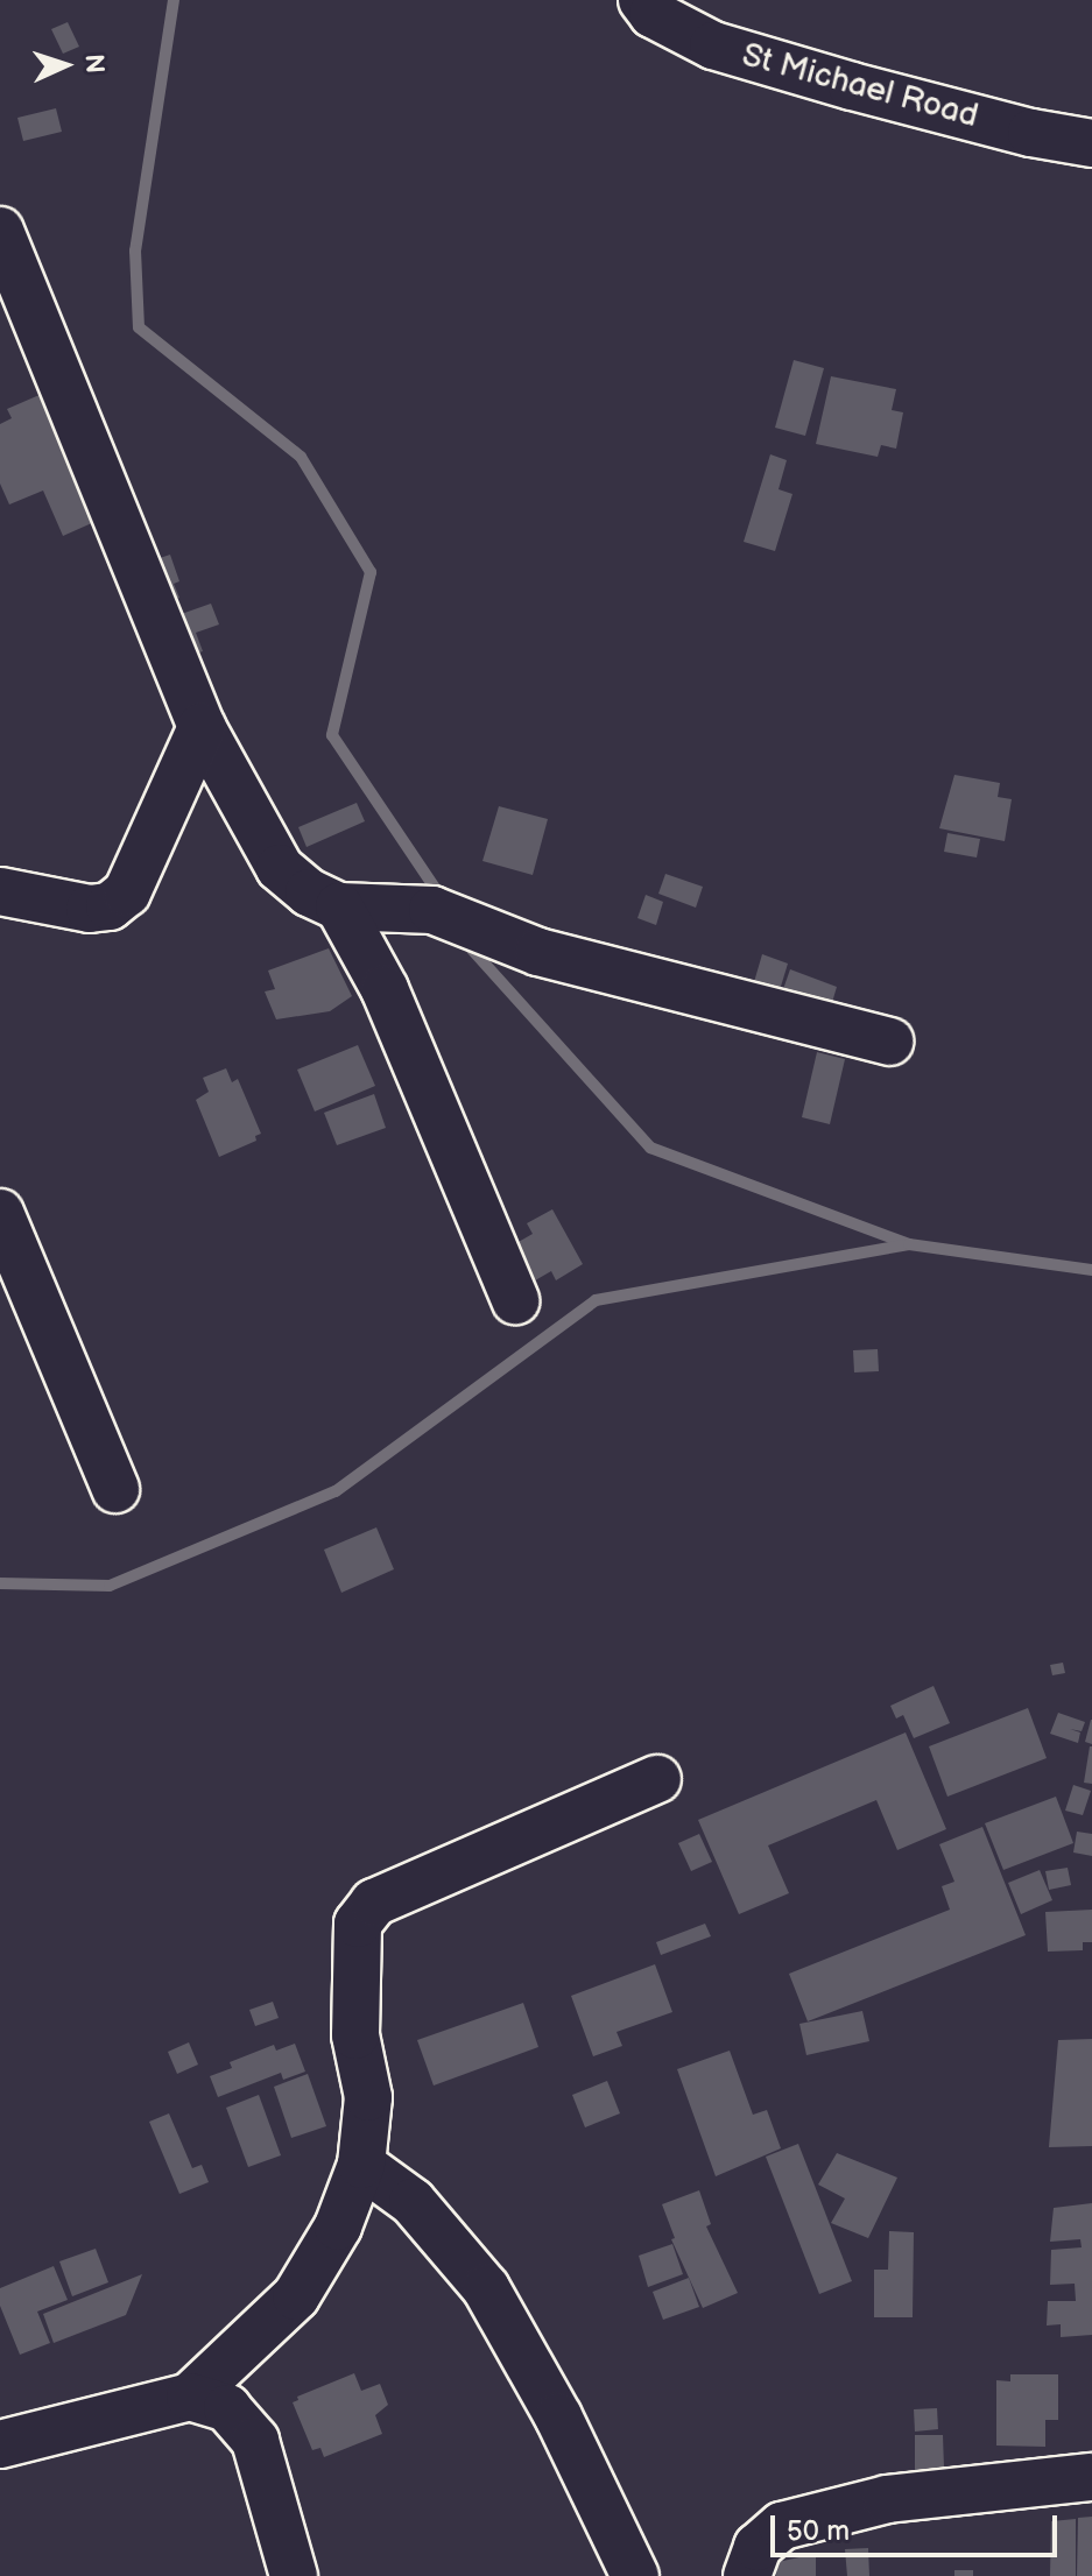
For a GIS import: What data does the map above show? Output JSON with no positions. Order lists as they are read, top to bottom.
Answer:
{
  "streets": {
    "street": ["St Michael Road"]
  },
  "scale_bar": "50 m",
  "north": "right"
}
